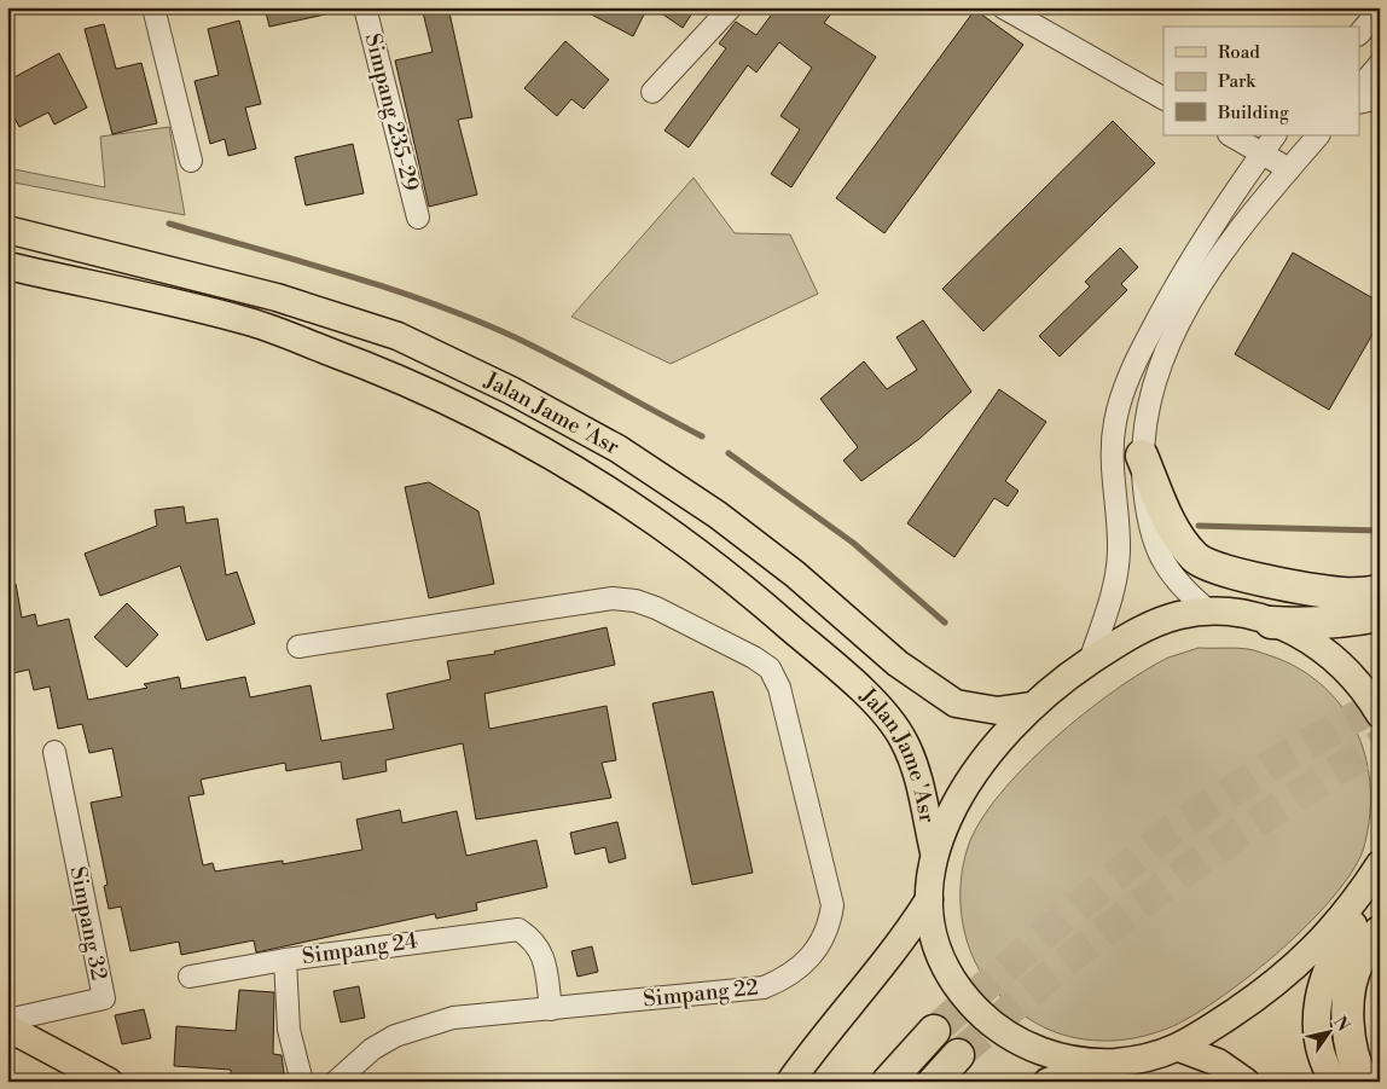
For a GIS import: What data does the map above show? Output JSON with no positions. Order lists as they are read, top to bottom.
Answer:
{
  "streets": {
    "main road": ["Jalan Jame 'Asr"],
    "street": [
      "Simpang 235-29",
      "Simpang 32",
      "Simpang 24",
      "Simpang 22"
    ]
  },
  "crossings": [
    ["Simpang 24", "Simpang 22"]
  ],
  "legend": ["Road", "Park", "Building"],
  "north": "top right"
}
